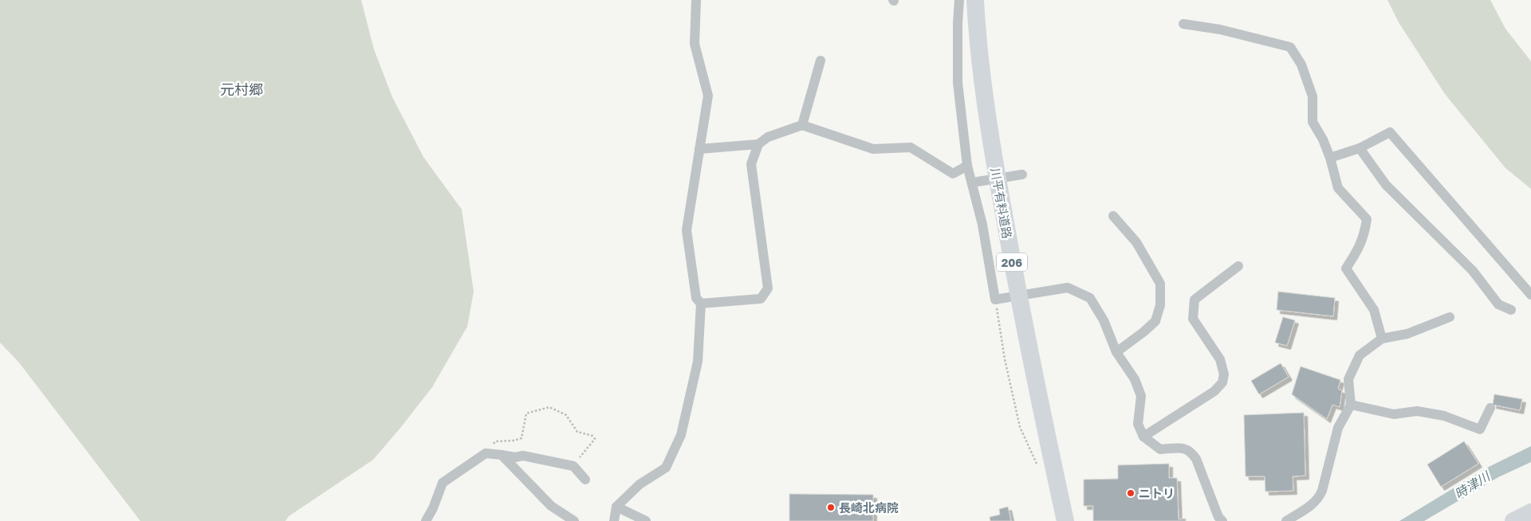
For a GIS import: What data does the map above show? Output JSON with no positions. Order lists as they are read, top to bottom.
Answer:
{
  "streets": {
    "highway": ["川平有料道路", "206"]
  },
  "districts": ["元村郷"],
  "water": ["時津川"],
  "places": ["ニトリ", "長崎北病院"]
}
